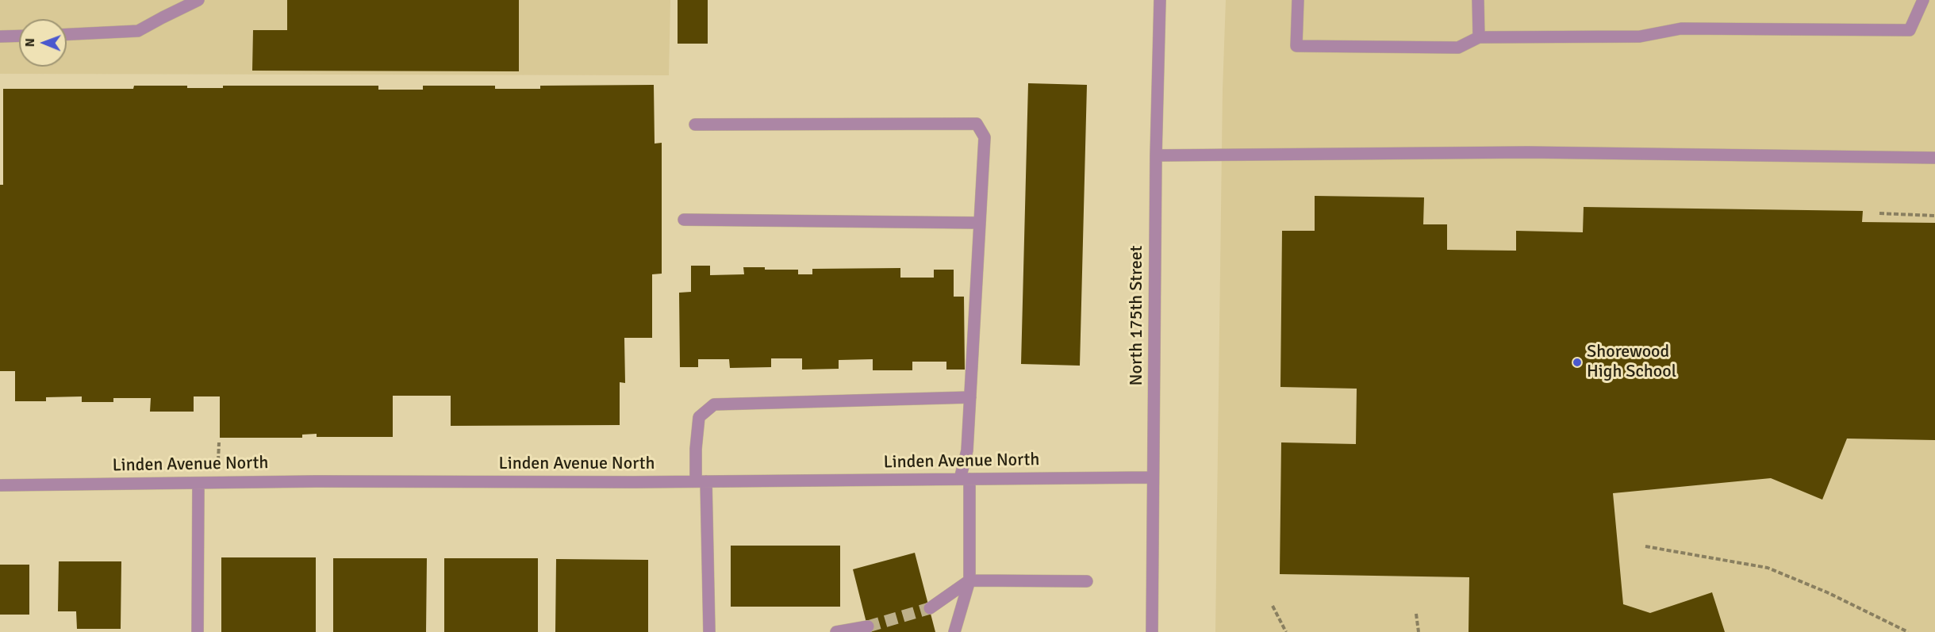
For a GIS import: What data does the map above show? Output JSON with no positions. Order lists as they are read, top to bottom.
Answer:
{
  "streets": {
    "street": ["North 175th Street", "Linden Avenue North"]
  },
  "crossings": [
    ["North 175th Street", "Linden Avenue North"]
  ],
  "places": ["Shorewood High School"],
  "north": "left"
}
